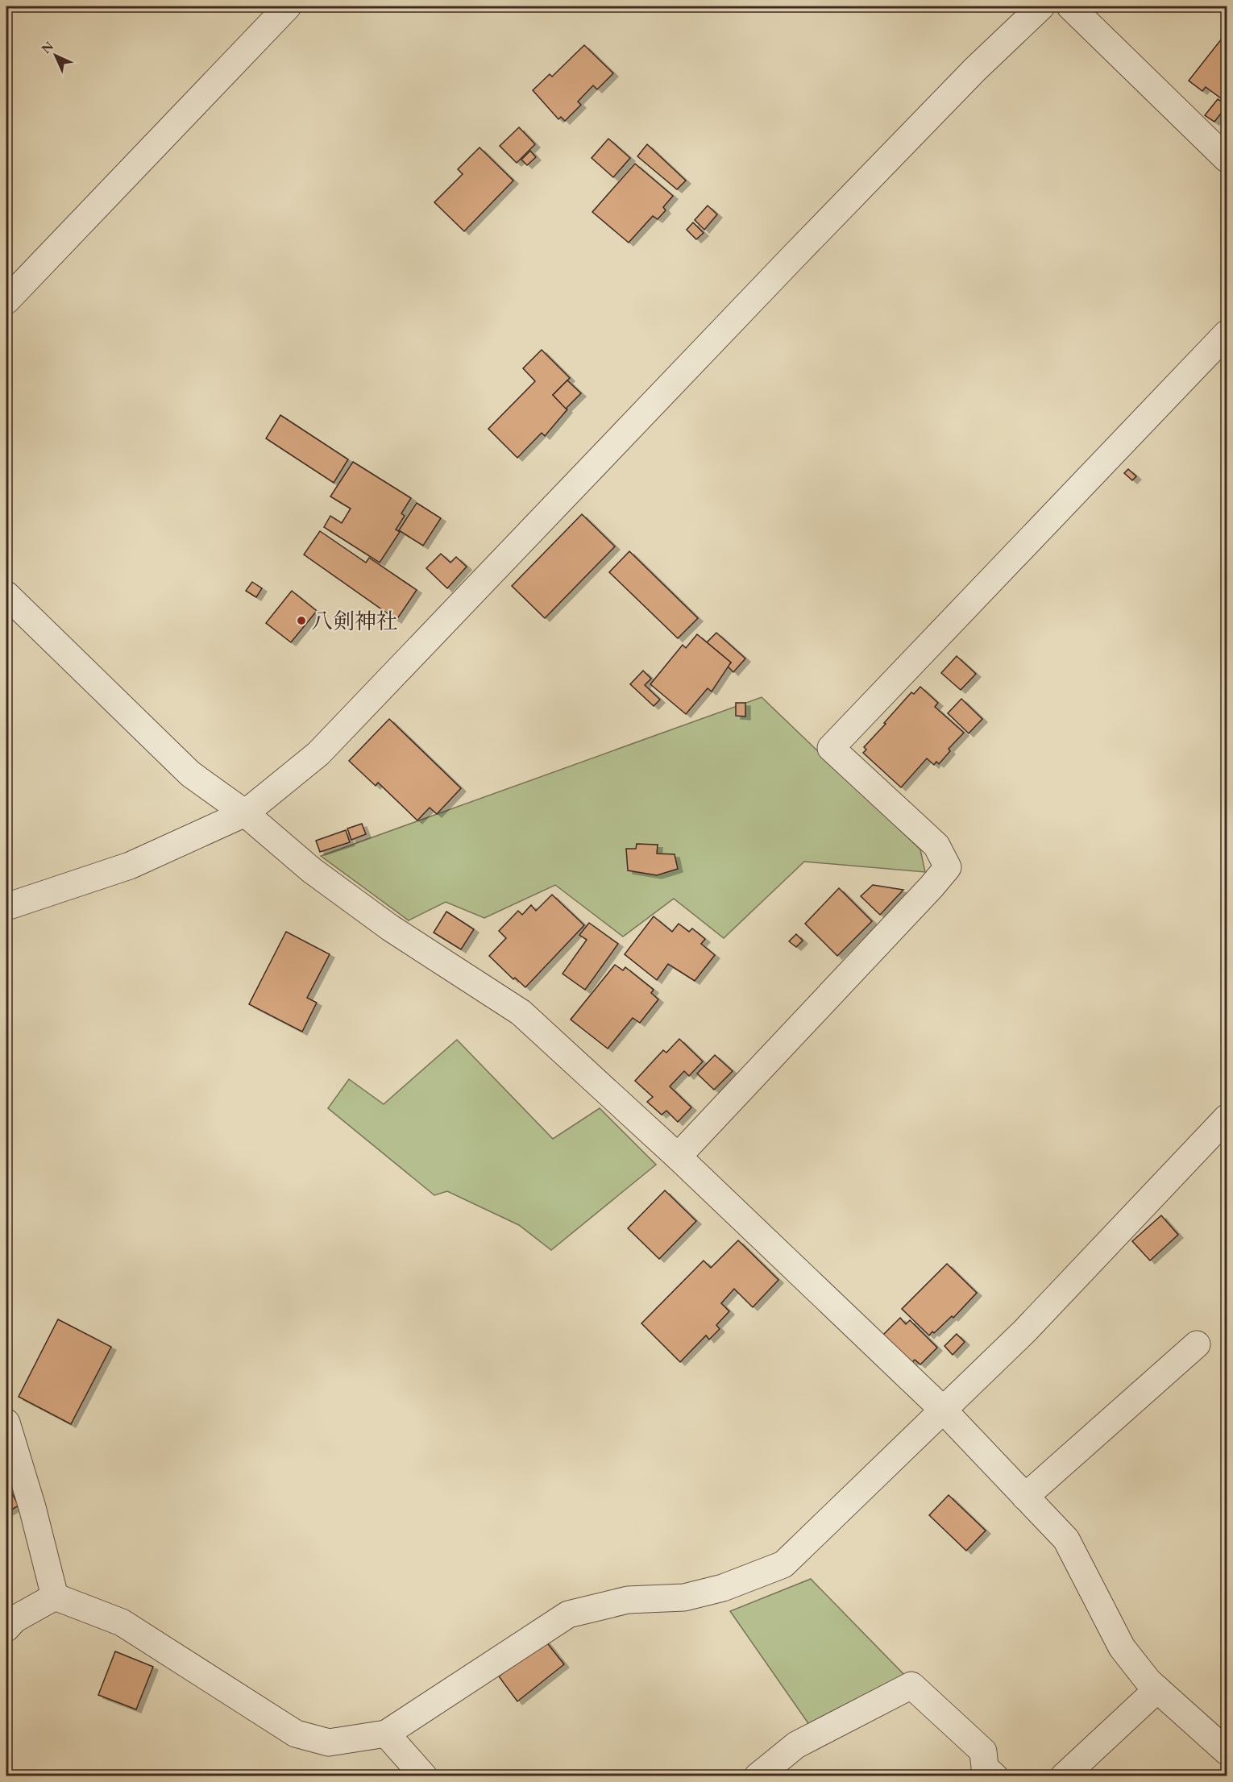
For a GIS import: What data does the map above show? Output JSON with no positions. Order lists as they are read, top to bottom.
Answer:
{
  "places": ["八剣神社"],
  "north": "top left"
}
